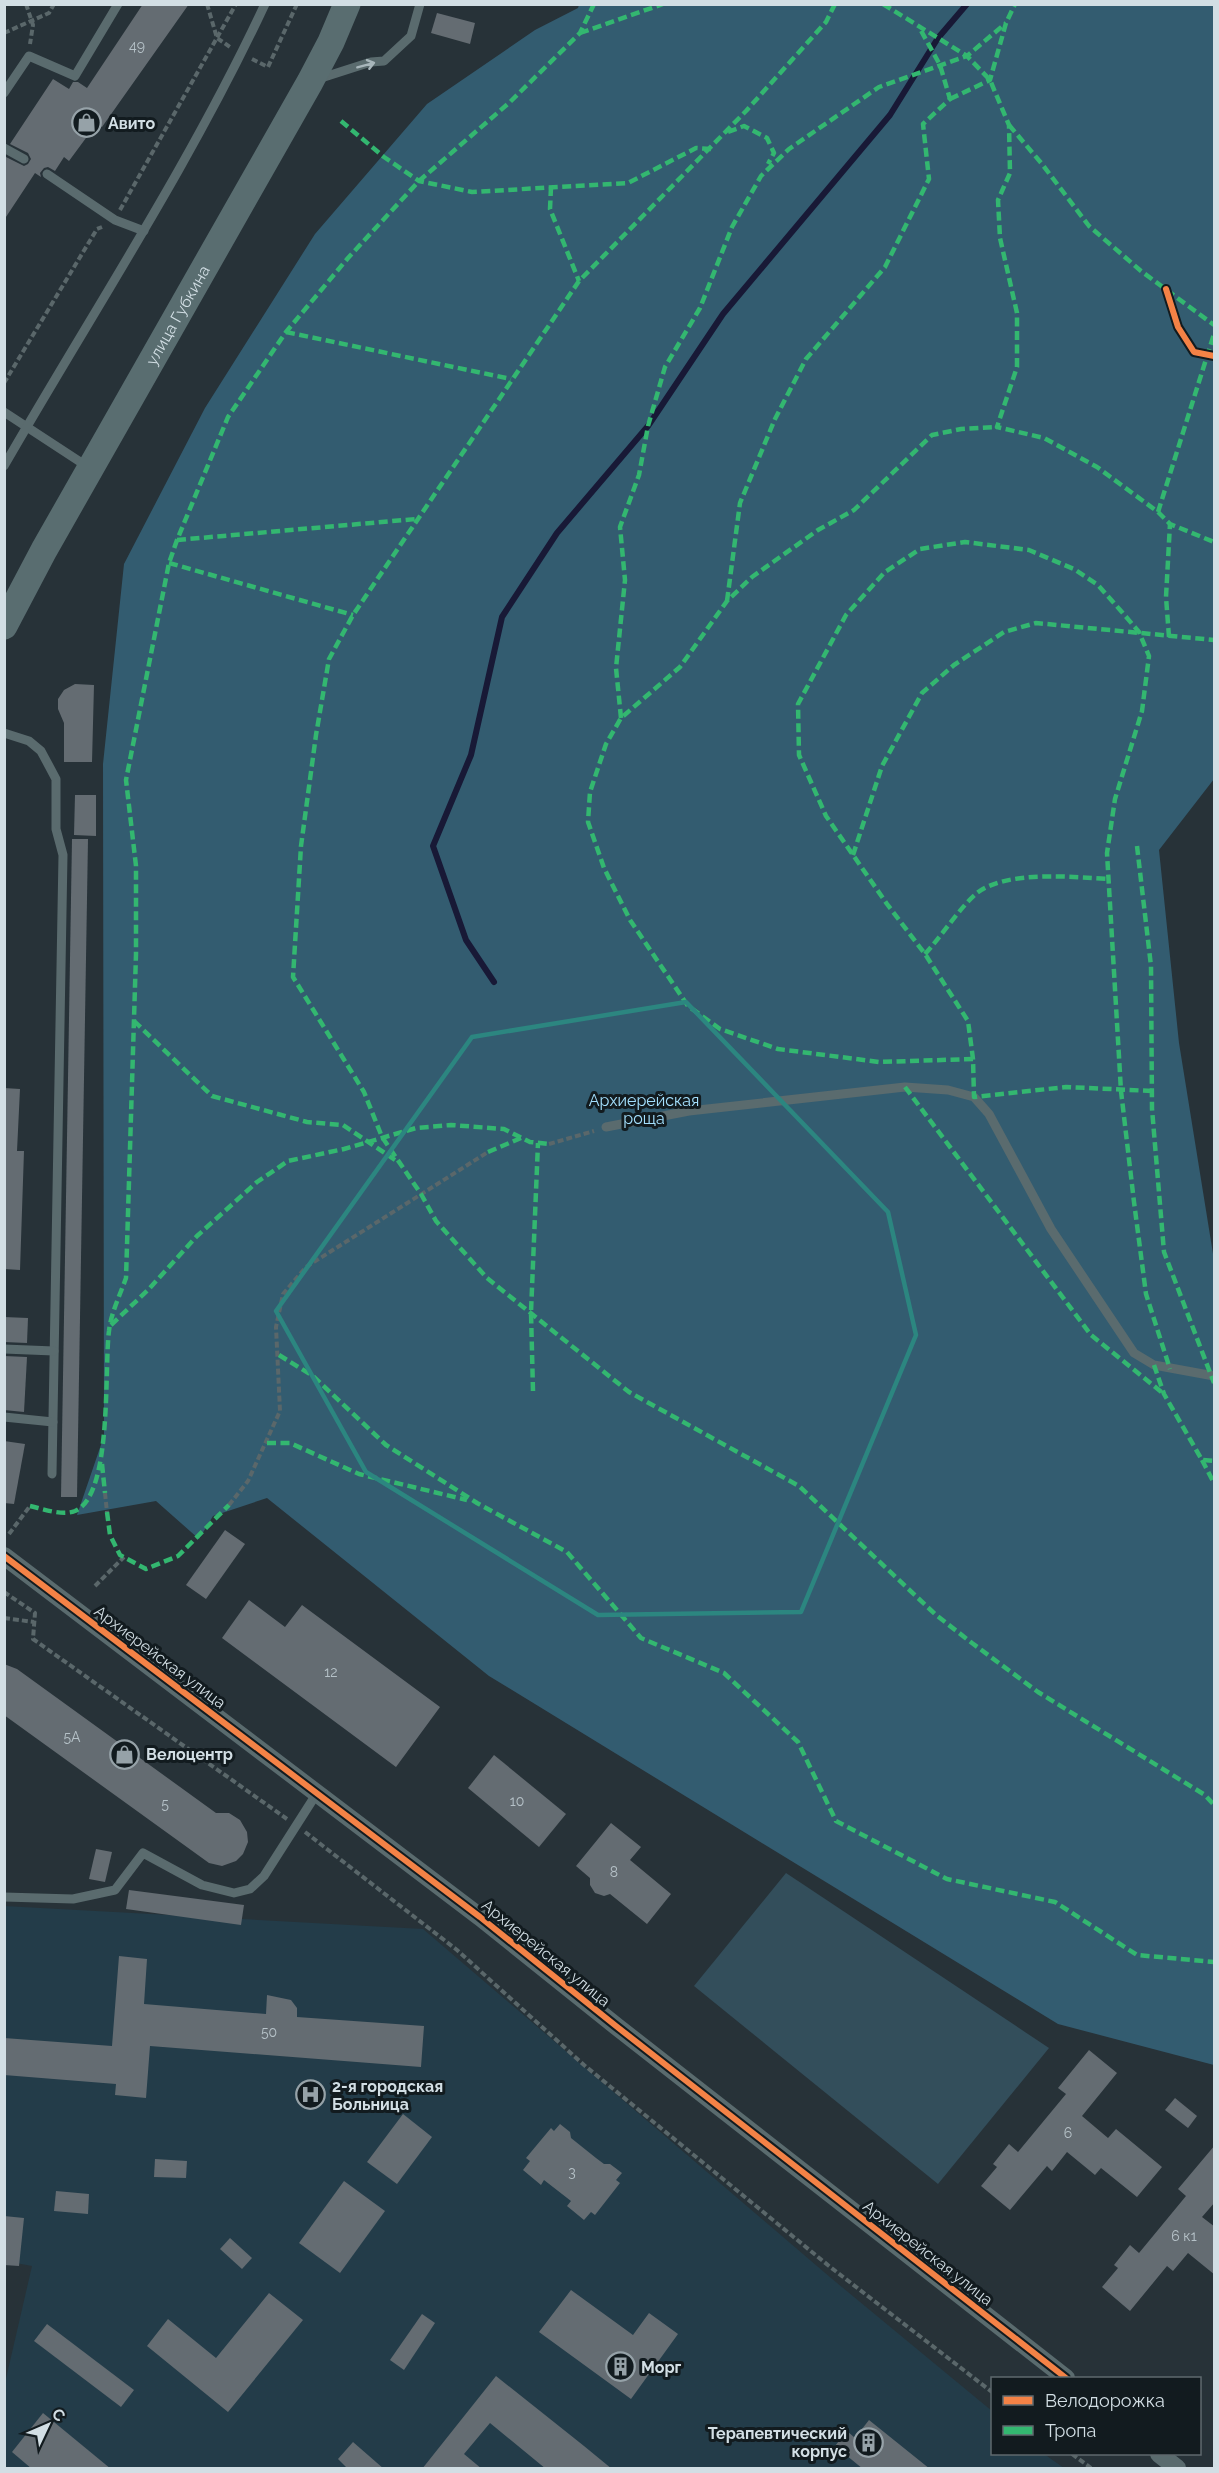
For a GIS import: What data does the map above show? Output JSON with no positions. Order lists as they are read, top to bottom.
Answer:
{
  "streets": {
    "main road": ["улица Губкина"],
    "street": ["Архиерейская улица"]
  },
  "parks": ["Архиерейская роща"],
  "places": {
    "shop": ["Авито", "Велоцентр"],
    "hospital": ["2-я городская Больница"],
    "building": ["Морг", "Терапевтический корпус"]
  },
  "house_numbers": [
    "49",
    "12",
    "5А",
    "10",
    "5",
    "8",
    "50",
    "6",
    "3",
    "6 к1"
  ],
  "legend": ["Велодорожка", "Тропа"],
  "north": "top right"
}
